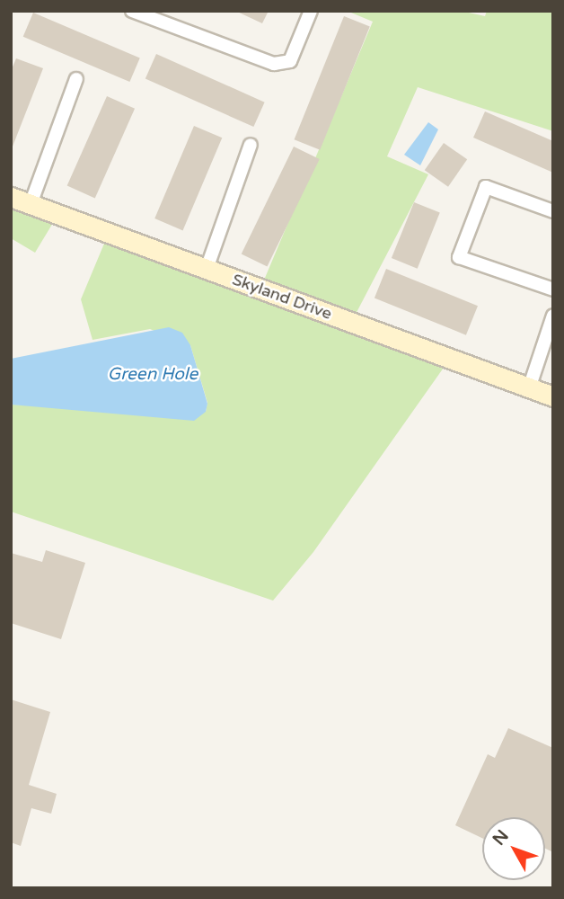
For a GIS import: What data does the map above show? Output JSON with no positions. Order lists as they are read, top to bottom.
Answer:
{
  "streets": {
    "street": ["Skyland Drive"]
  },
  "water": ["Green Hole"],
  "north": "top left"
}
